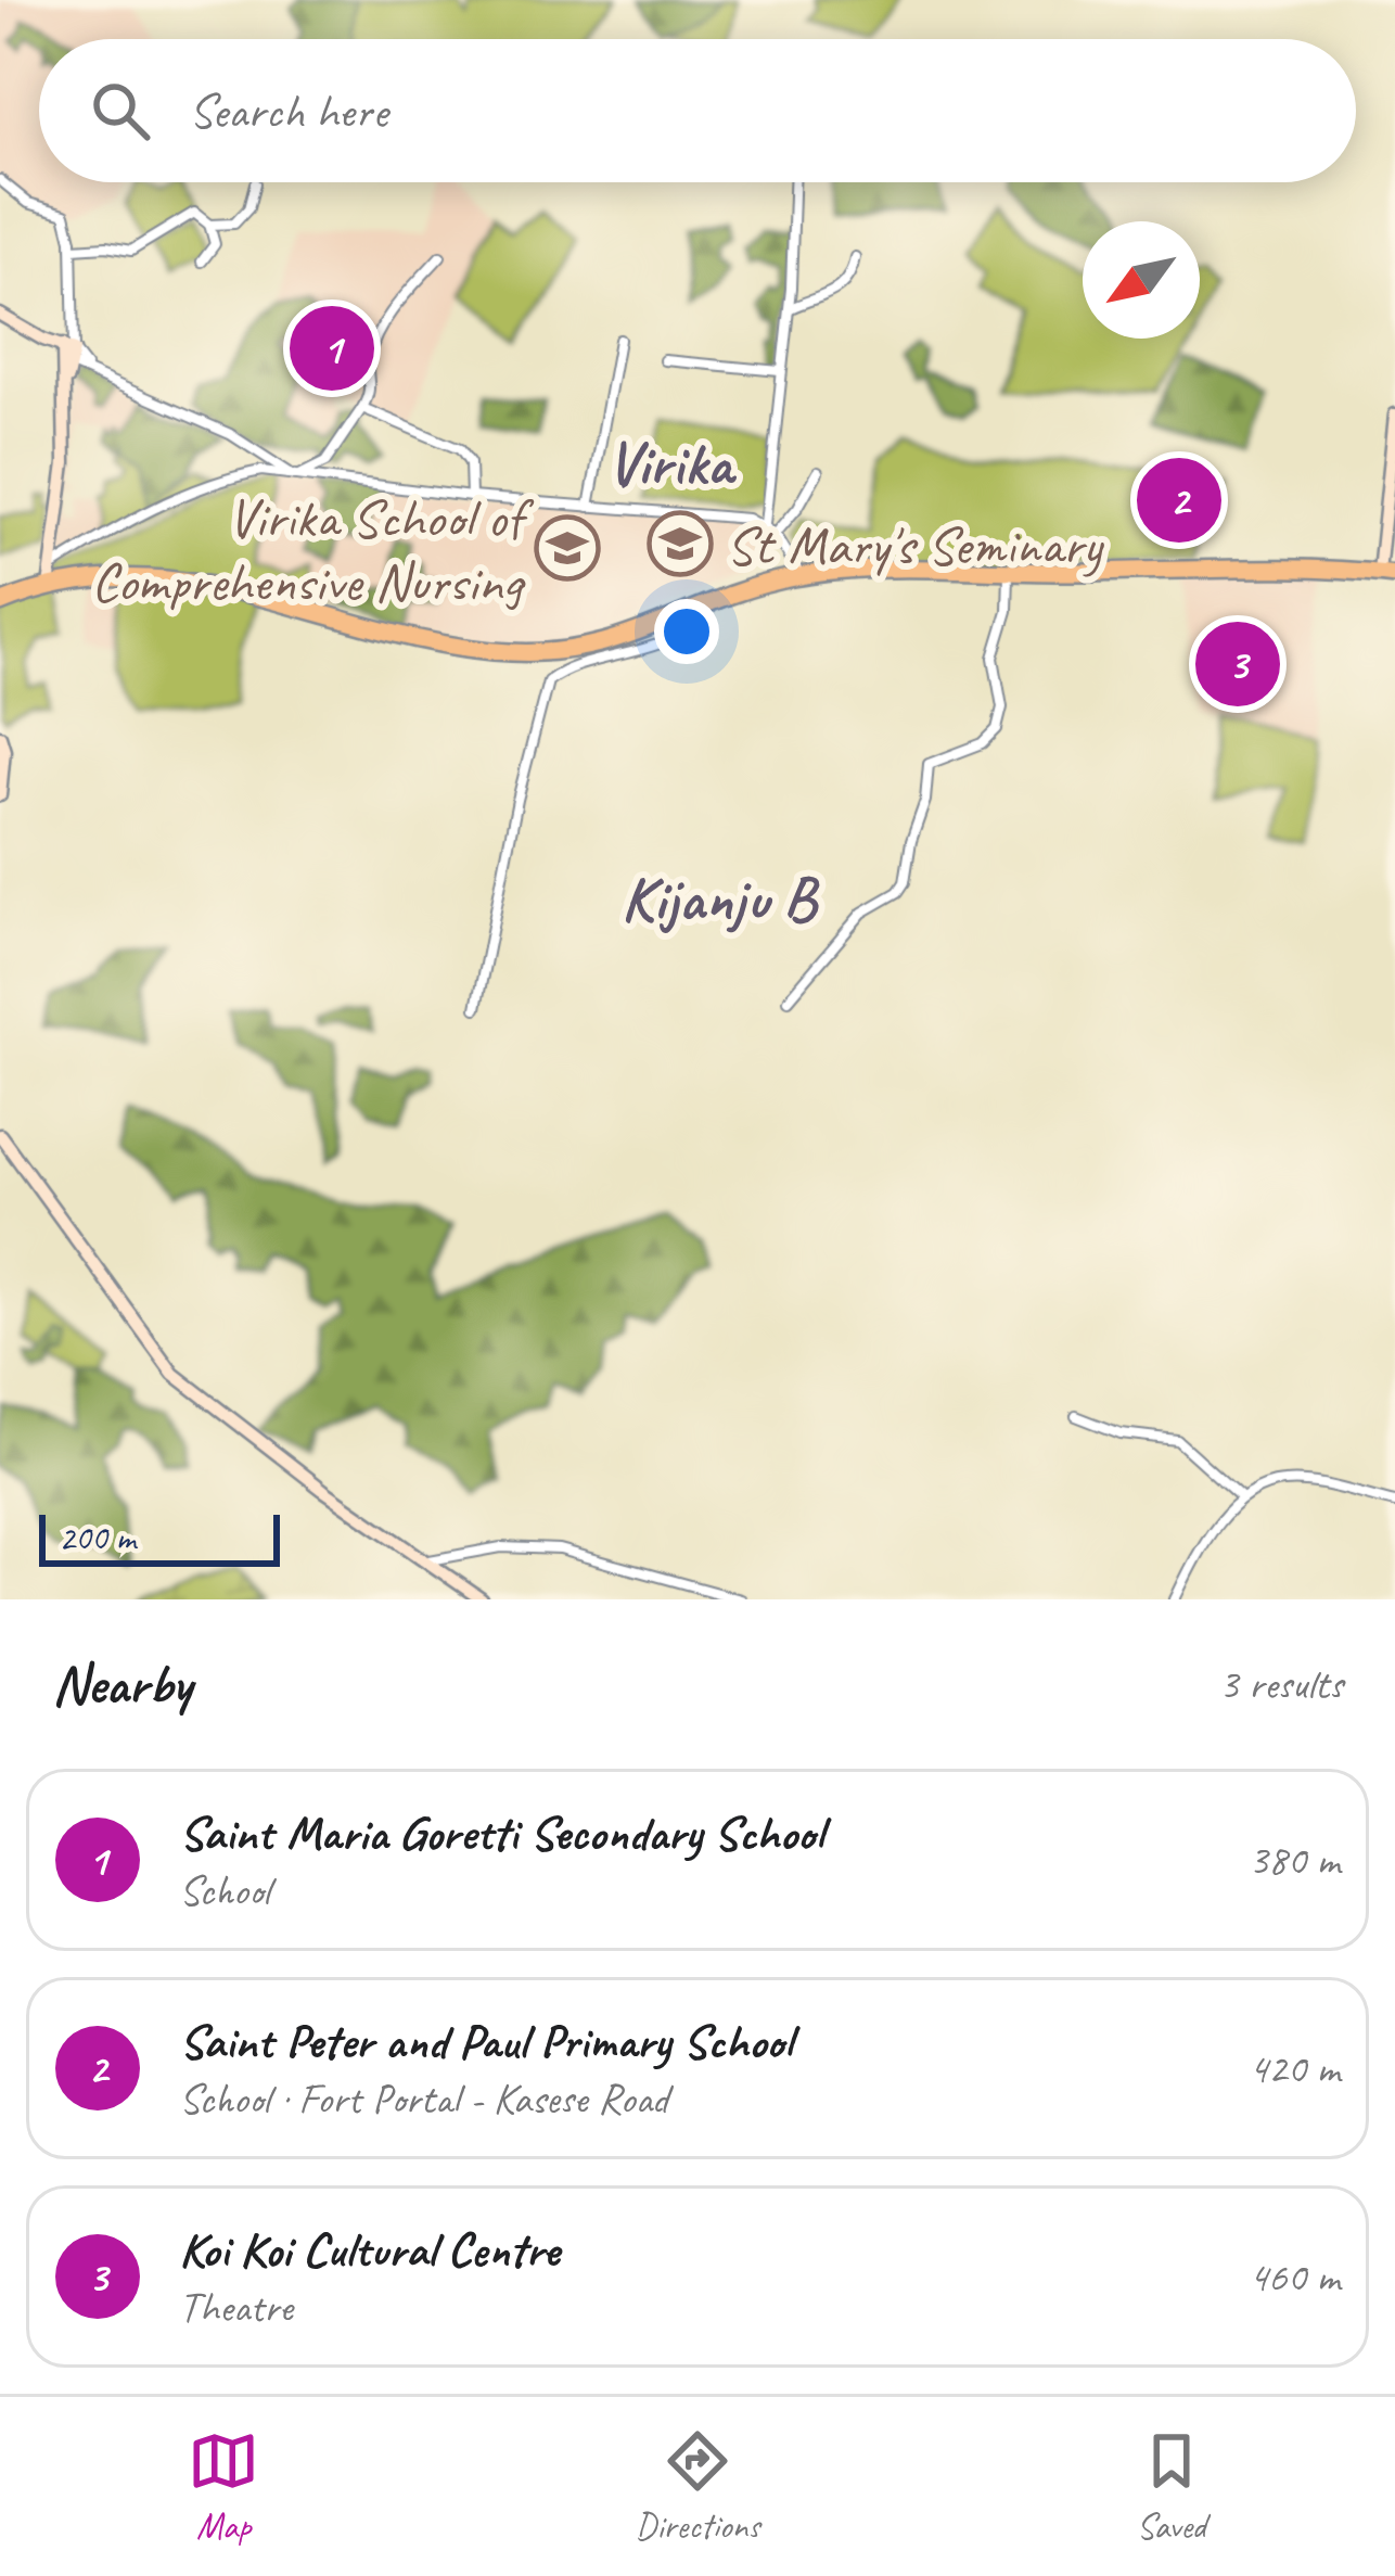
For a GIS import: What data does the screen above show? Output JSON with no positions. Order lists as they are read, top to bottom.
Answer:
{
  "districts": ["Virika", "Kijanju B"],
  "places": {
    "school or university": ["St Mary's Seminary", "Virika School of Comprehensive Nursing"]
  },
  "scale_bar": "200 m",
  "north": "bottom left",
  "page": {
    "search": "Search here",
    "pins": ["1", "2", "3"],
    "scale": "200 m",
    "heading": ["Nearby", "3 results"],
    "list": [
      {
        "mark": "1",
        "name": "Saint Maria Goretti Secondary School",
        "note": "School",
        "value": "380 m"
      },
      {
        "mark": "2",
        "name": "Saint Peter and Paul Primary School",
        "note": "School · Fort Portal - Kasese Road",
        "value": "420 m"
      },
      {
        "mark": "3",
        "name": "Koi Koi Cultural Centre",
        "note": "Theatre",
        "value": "460 m"
      }
    ],
    "nav": ["Map", "Directions", "Saved"]
  }
}
